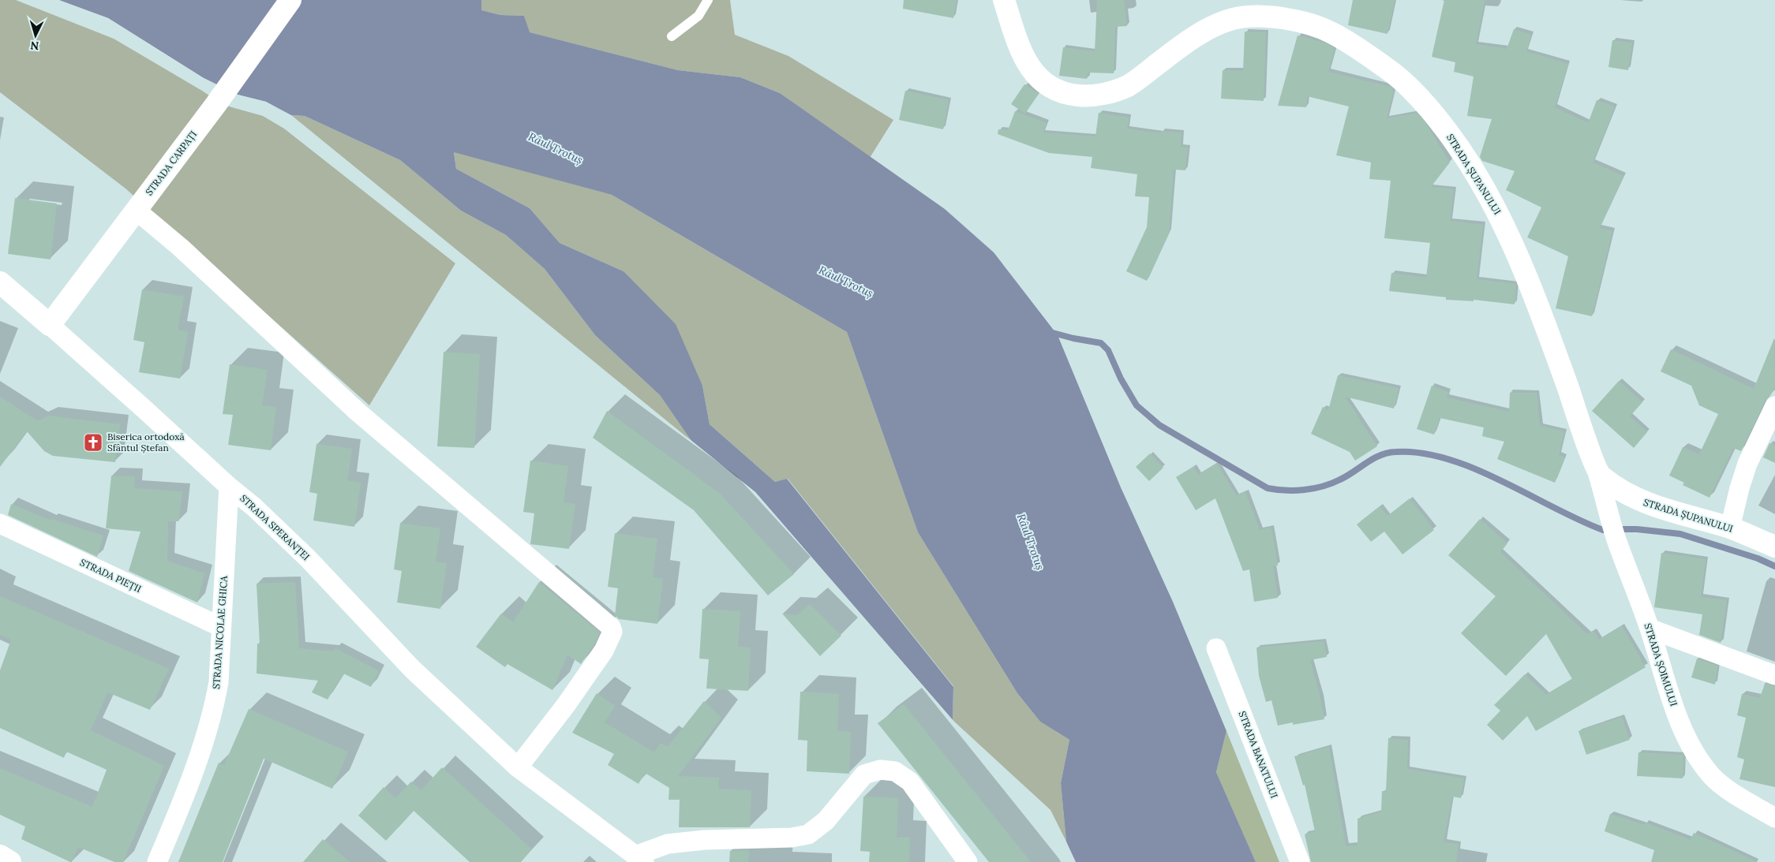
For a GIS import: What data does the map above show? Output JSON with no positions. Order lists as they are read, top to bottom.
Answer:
{
  "streets": {
    "street": [
      "STRADA CARPAȚI",
      "STRADA ȘUPANULUI",
      "STRADA SPERANȚEI",
      "STRADA PIEȚII",
      "STRADA NICOLAE GHICA",
      "STRADA ȘOIMULUI",
      "STRADA BANATULUI"
    ]
  },
  "crossings": [
    ["STRADA CARPAȚI", "STRADA SPERANȚEI"],
    ["STRADA ȘUPANULUI", "STRADA ȘOIMULUI"],
    ["STRADA SPERANȚEI", "STRADA NICOLAE GHICA"],
    ["STRADA PIEȚII", "STRADA NICOLAE GHICA"]
  ],
  "water": ["Râul Trotuș"],
  "places": {
    "church": ["Biserica ortodoxă Sfântul Ștefan"]
  },
  "north": "bottom"
}
